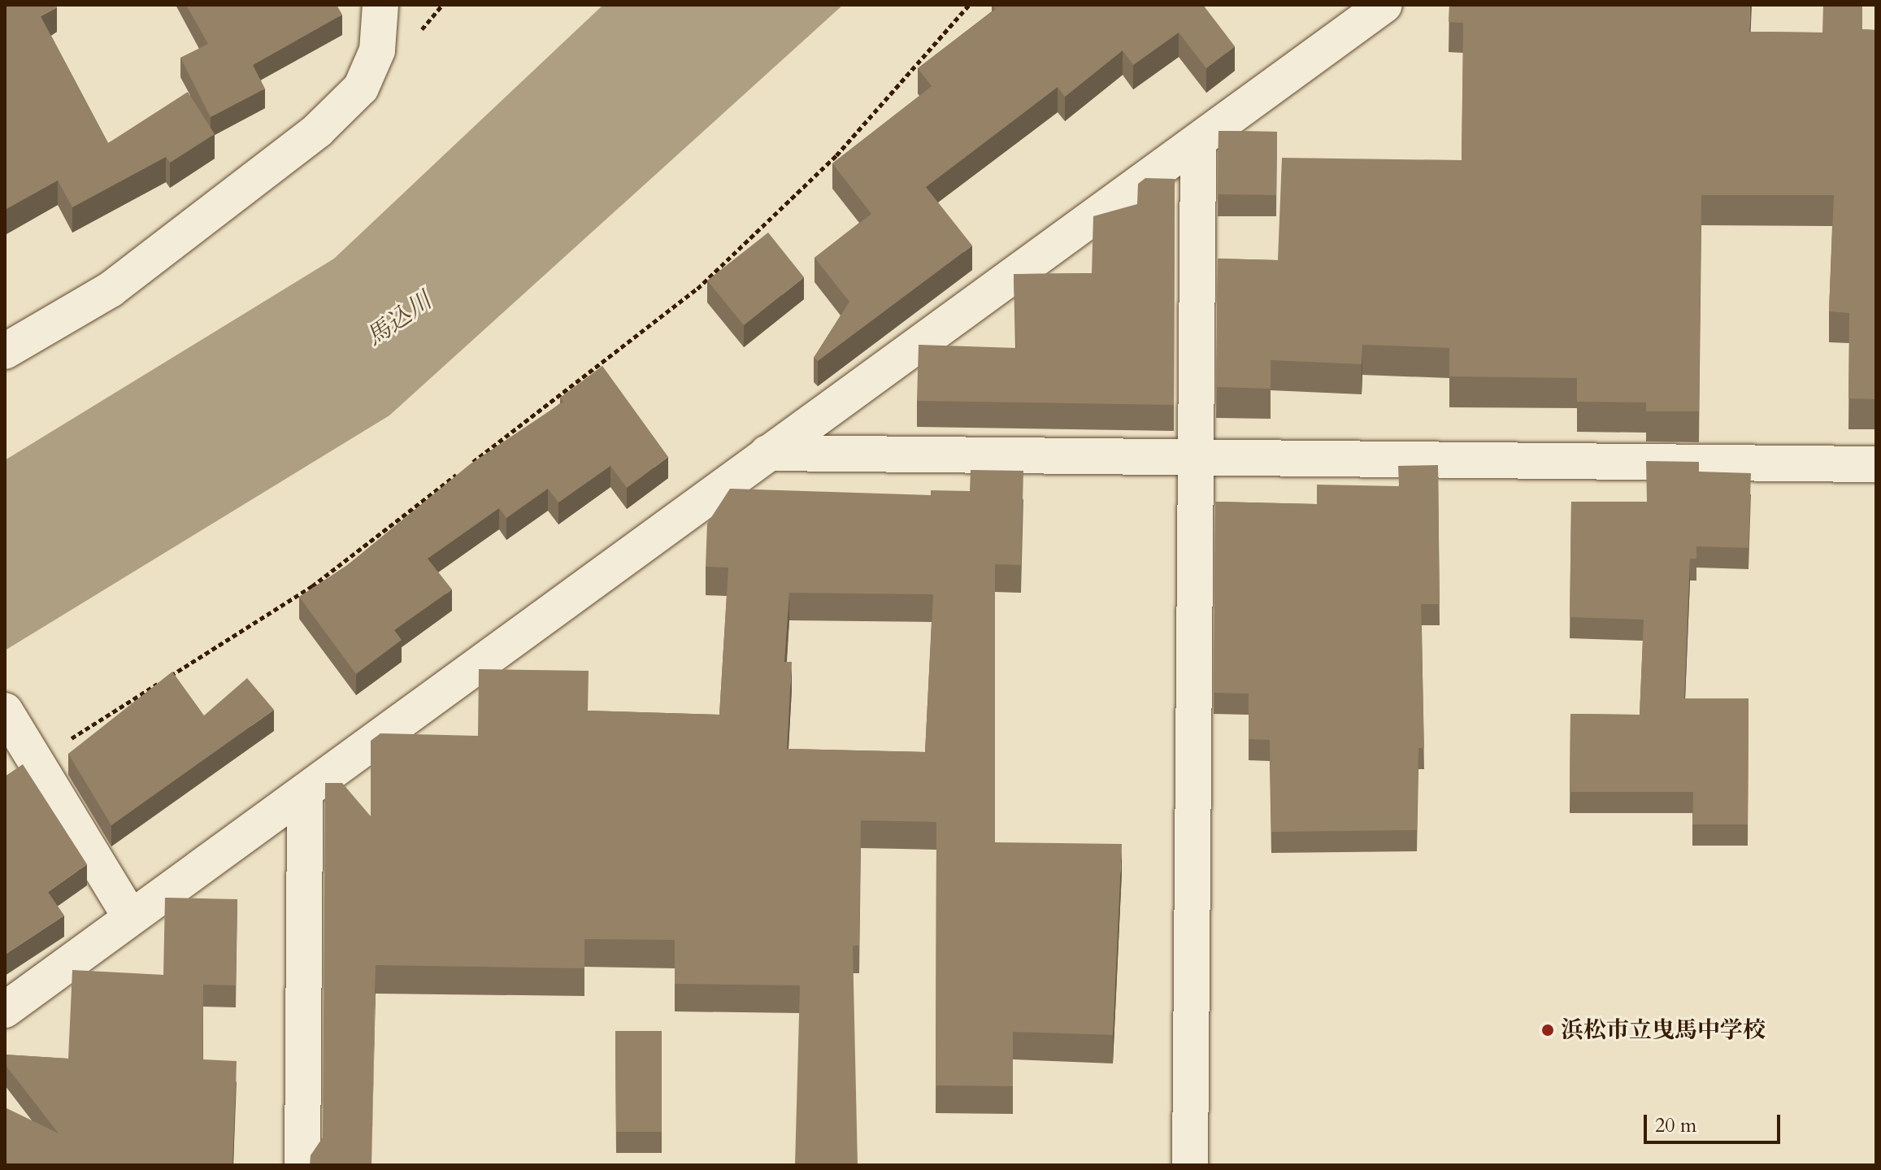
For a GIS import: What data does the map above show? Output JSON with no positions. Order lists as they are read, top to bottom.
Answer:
{
  "water": ["馬込川"],
  "places": ["浜松市立曳馬中学校"],
  "scale_bar": "20 m"
}
